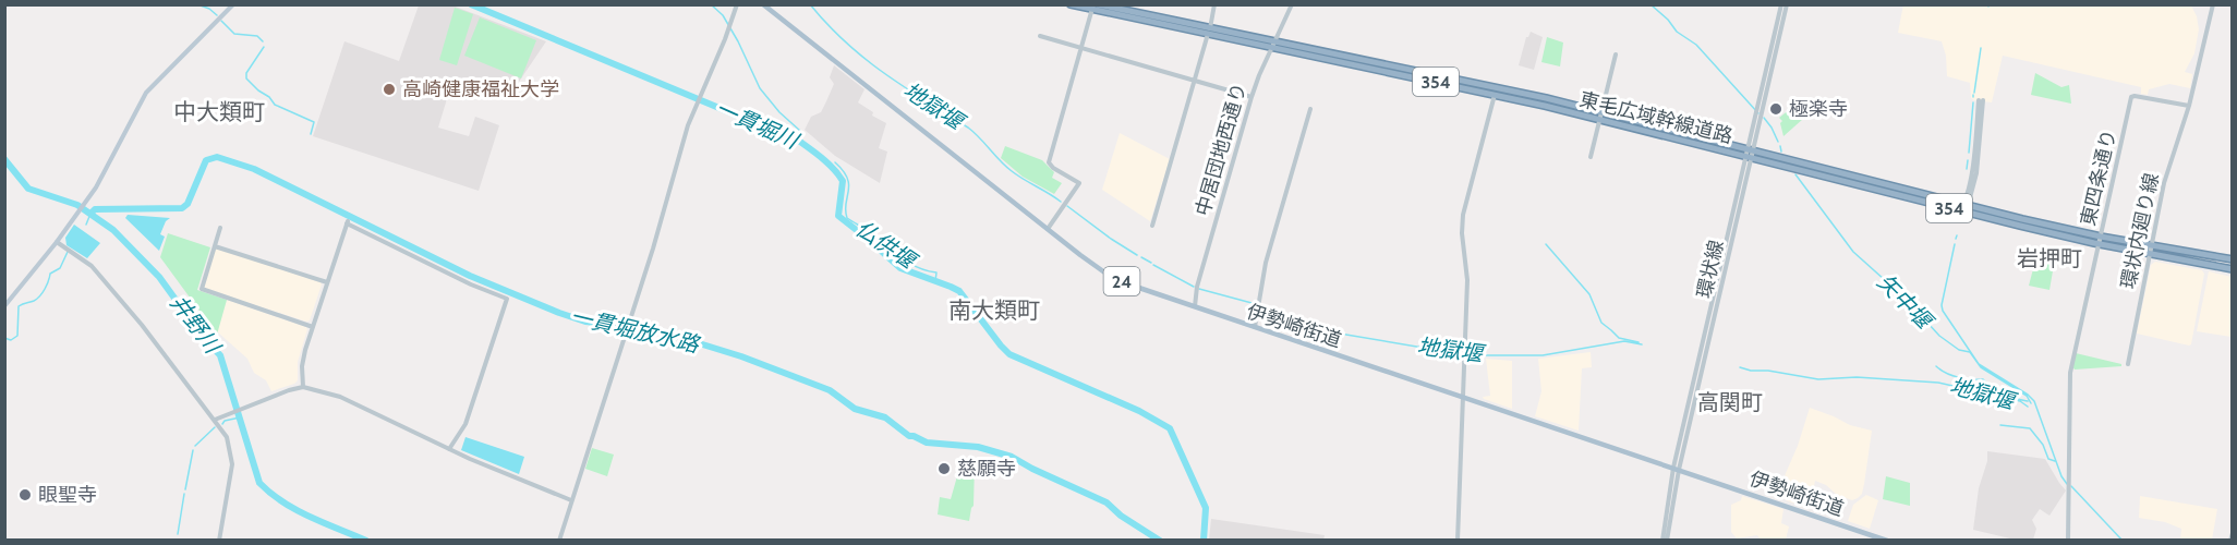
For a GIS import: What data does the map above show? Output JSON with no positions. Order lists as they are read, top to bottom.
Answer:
{
  "streets": {
    "highway": ["354", "東毛広域幹線道路"],
    "main road": ["24", "伊勢崎街道"],
    "street": [
      "中居団地西通り",
      "東四条通り",
      "環状内廻り線",
      "環状線"
    ]
  },
  "crossings": [
    ["東毛広域幹線道路", "中居団地西通り"],
    ["東毛広域幹線道路", "東四条通り"],
    ["東毛広域幹線道路", "環状内廻り線"],
    ["東毛広域幹線道路", "環状線"],
    ["中居団地西通り", "伊勢崎街道"],
    ["東四条通り", "環状内廻り線"],
    ["環状線", "伊勢崎街道"]
  ],
  "districts": [
    "中大類町",
    "岩押町",
    "南大類町",
    "高関町"
  ],
  "water": [
    "地獄堰",
    "一貫堀川",
    "仏供堰",
    "矢中堰",
    "井野川",
    "一貫堀放水路"
  ],
  "places": [
    "高崎健康福祉大学",
    "極楽寺",
    "慈願寺",
    "眼聖寺"
  ]
}
